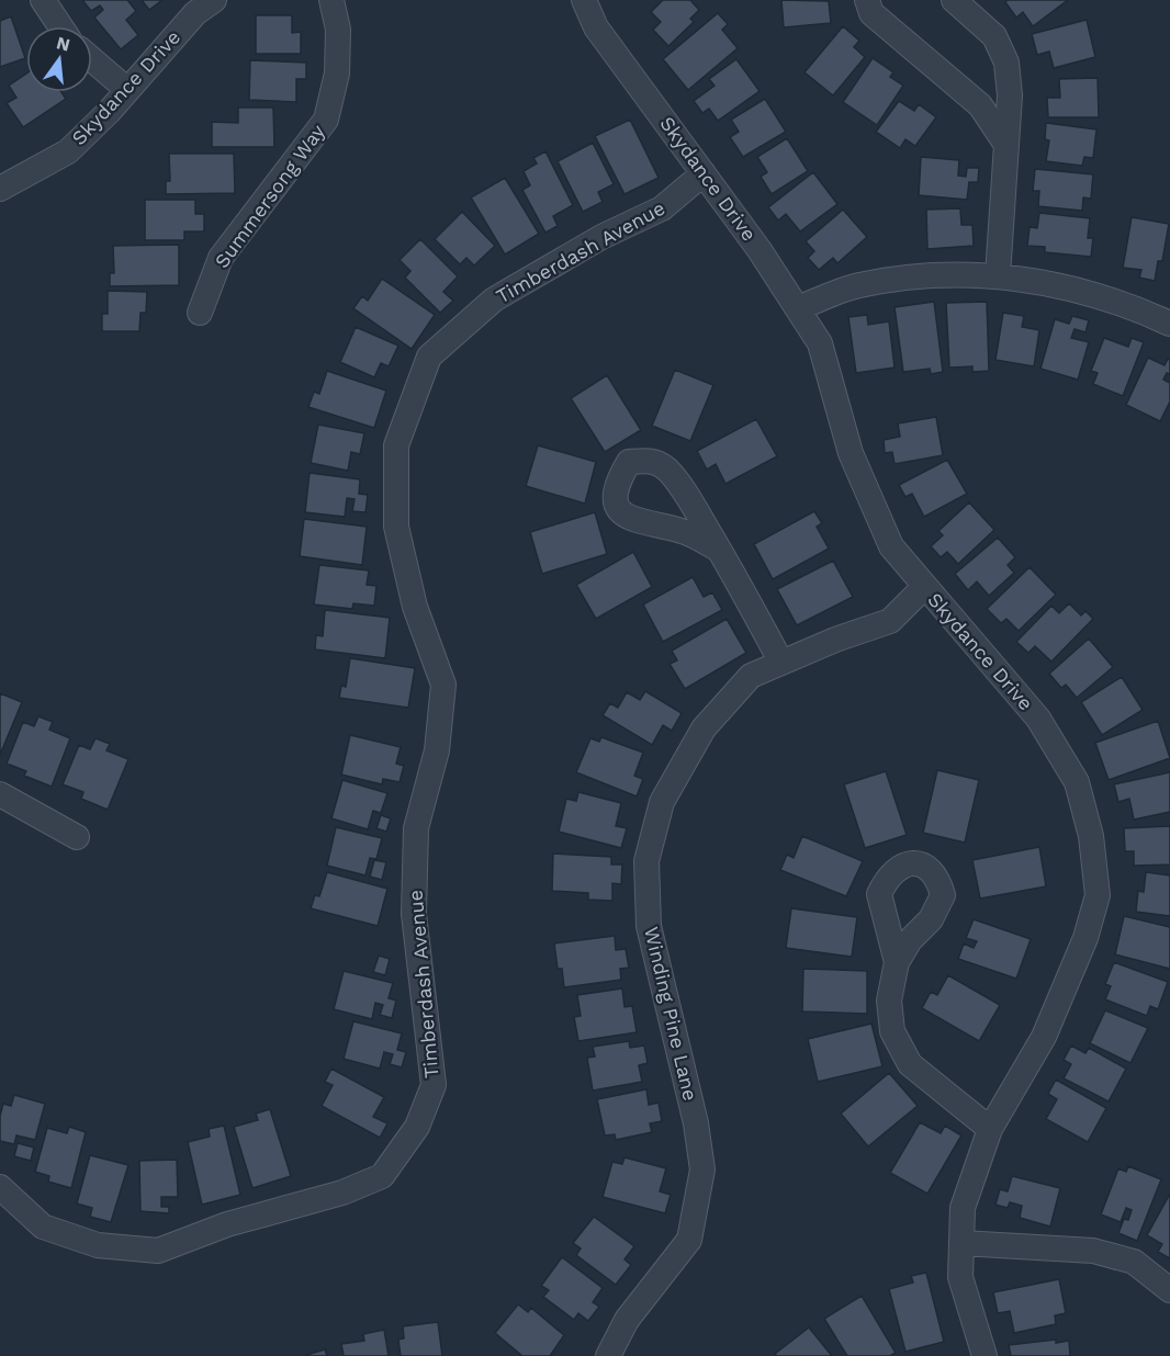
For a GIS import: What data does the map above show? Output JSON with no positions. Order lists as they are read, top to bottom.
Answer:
{
  "streets": {
    "street": [
      "Skydance Drive",
      "Summersong Way",
      "Timberdash Avenue",
      "Winding Pine Lane"
    ]
  },
  "crossings": [
    ["Skydance Drive", "Timberdash Avenue"],
    ["Skydance Drive", "Winding Pine Lane"]
  ],
  "north": "top"
}
